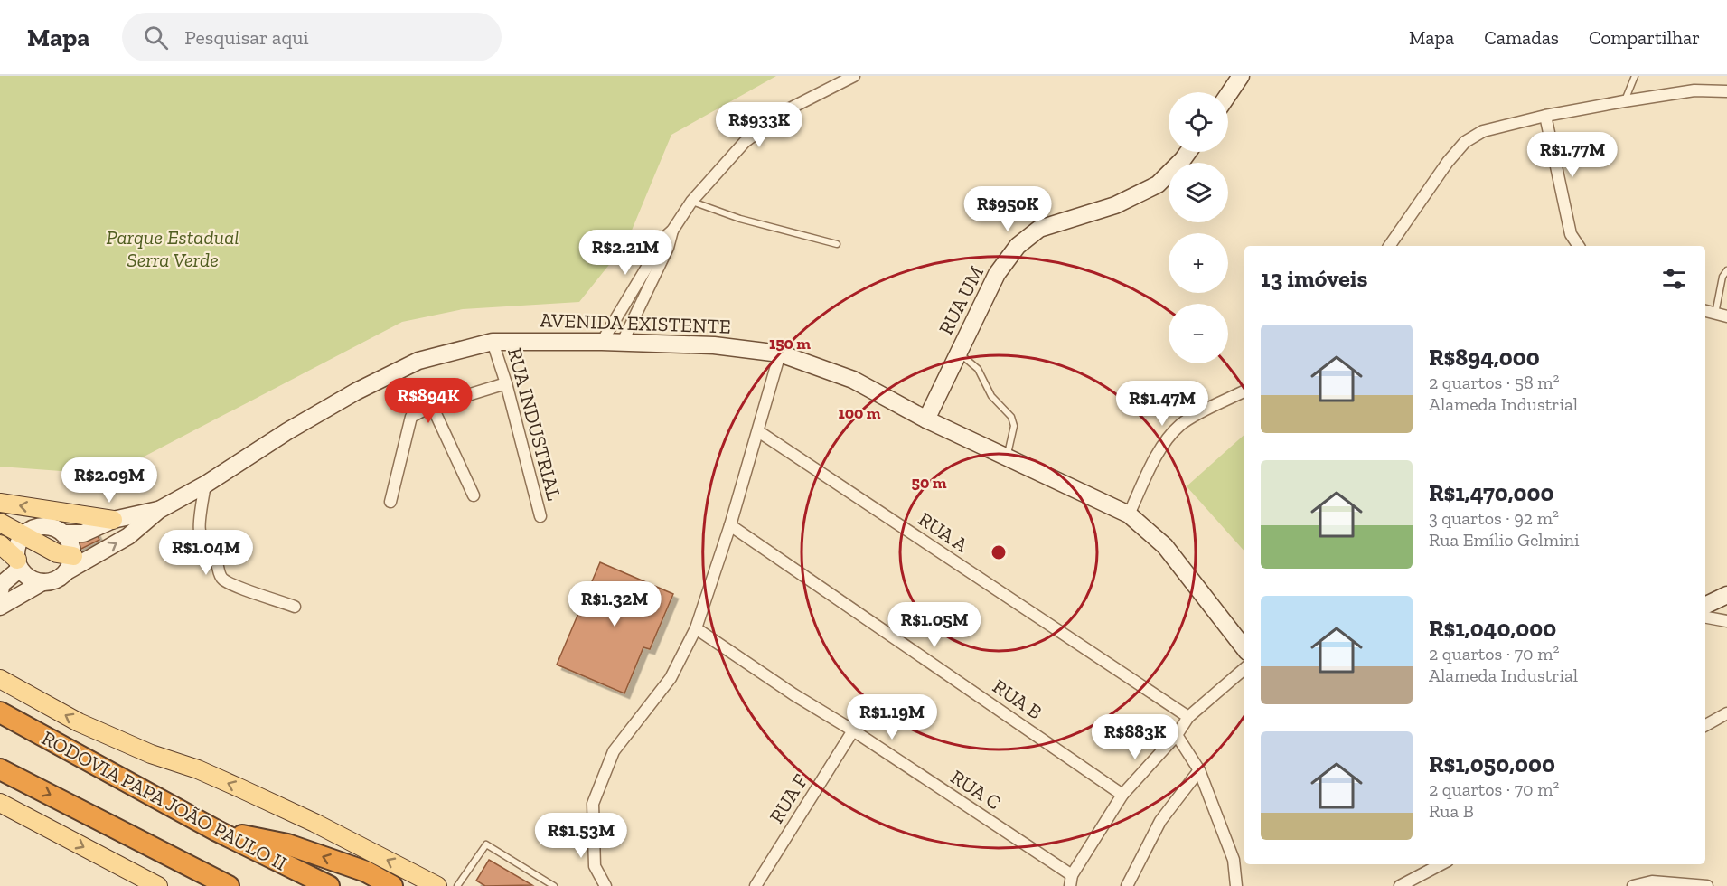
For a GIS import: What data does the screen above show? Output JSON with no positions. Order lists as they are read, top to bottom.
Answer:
{
  "streets": {
    "highway": ["RODOVIA PAPA JOÃO PAULO II"],
    "street": [
      "RUA UM",
      "AVENIDA EXISTENTE",
      "RUA INDUSTRIAL",
      "RUA A",
      "RUA B",
      "RUA C",
      "RUA F"
    ]
  },
  "crossings": [
    ["RUA UM", "AVENIDA EXISTENTE"],
    ["AVENIDA EXISTENTE", "RUA INDUSTRIAL"],
    ["RUA C", "RUA F"]
  ],
  "parks": ["Parque Estadual Serra Verde"],
  "page": {
    "header": "Mapa",
    "search": "Pesquisar aqui",
    "nav": ["Mapa", "Camadas", "Compartilhar"],
    "map_buttons": ["+", "−"],
    "price": [
      "R$933K",
      "R$1.77M",
      "R$950K",
      "R$2.21M",
      "R$894K",
      "R$1.47M",
      "R$2.09M",
      "R$1.04M",
      "R$1.32M",
      "R$1.05M",
      "R$1.19M",
      "R$883K",
      "R$1.53M"
    ],
    "heading": "13 imóveis",
    "list": [
      {
        "name": "R$894,000",
        "note": "2 quartos · 58 m² · Alameda Industrial"
      },
      {
        "name": "R$1,470,000",
        "note": "3 quartos · 92 m² · Rua Emílio Gelmini"
      },
      {
        "name": "R$1,040,000",
        "note": "2 quartos · 70 m² · Alameda Industrial"
      },
      {
        "name": "R$1,050,000",
        "note": "2 quartos · 70 m² · Rua B"
      }
    ]
  },
  "rings": ["150 m", "100 m", "50 m"]
}
